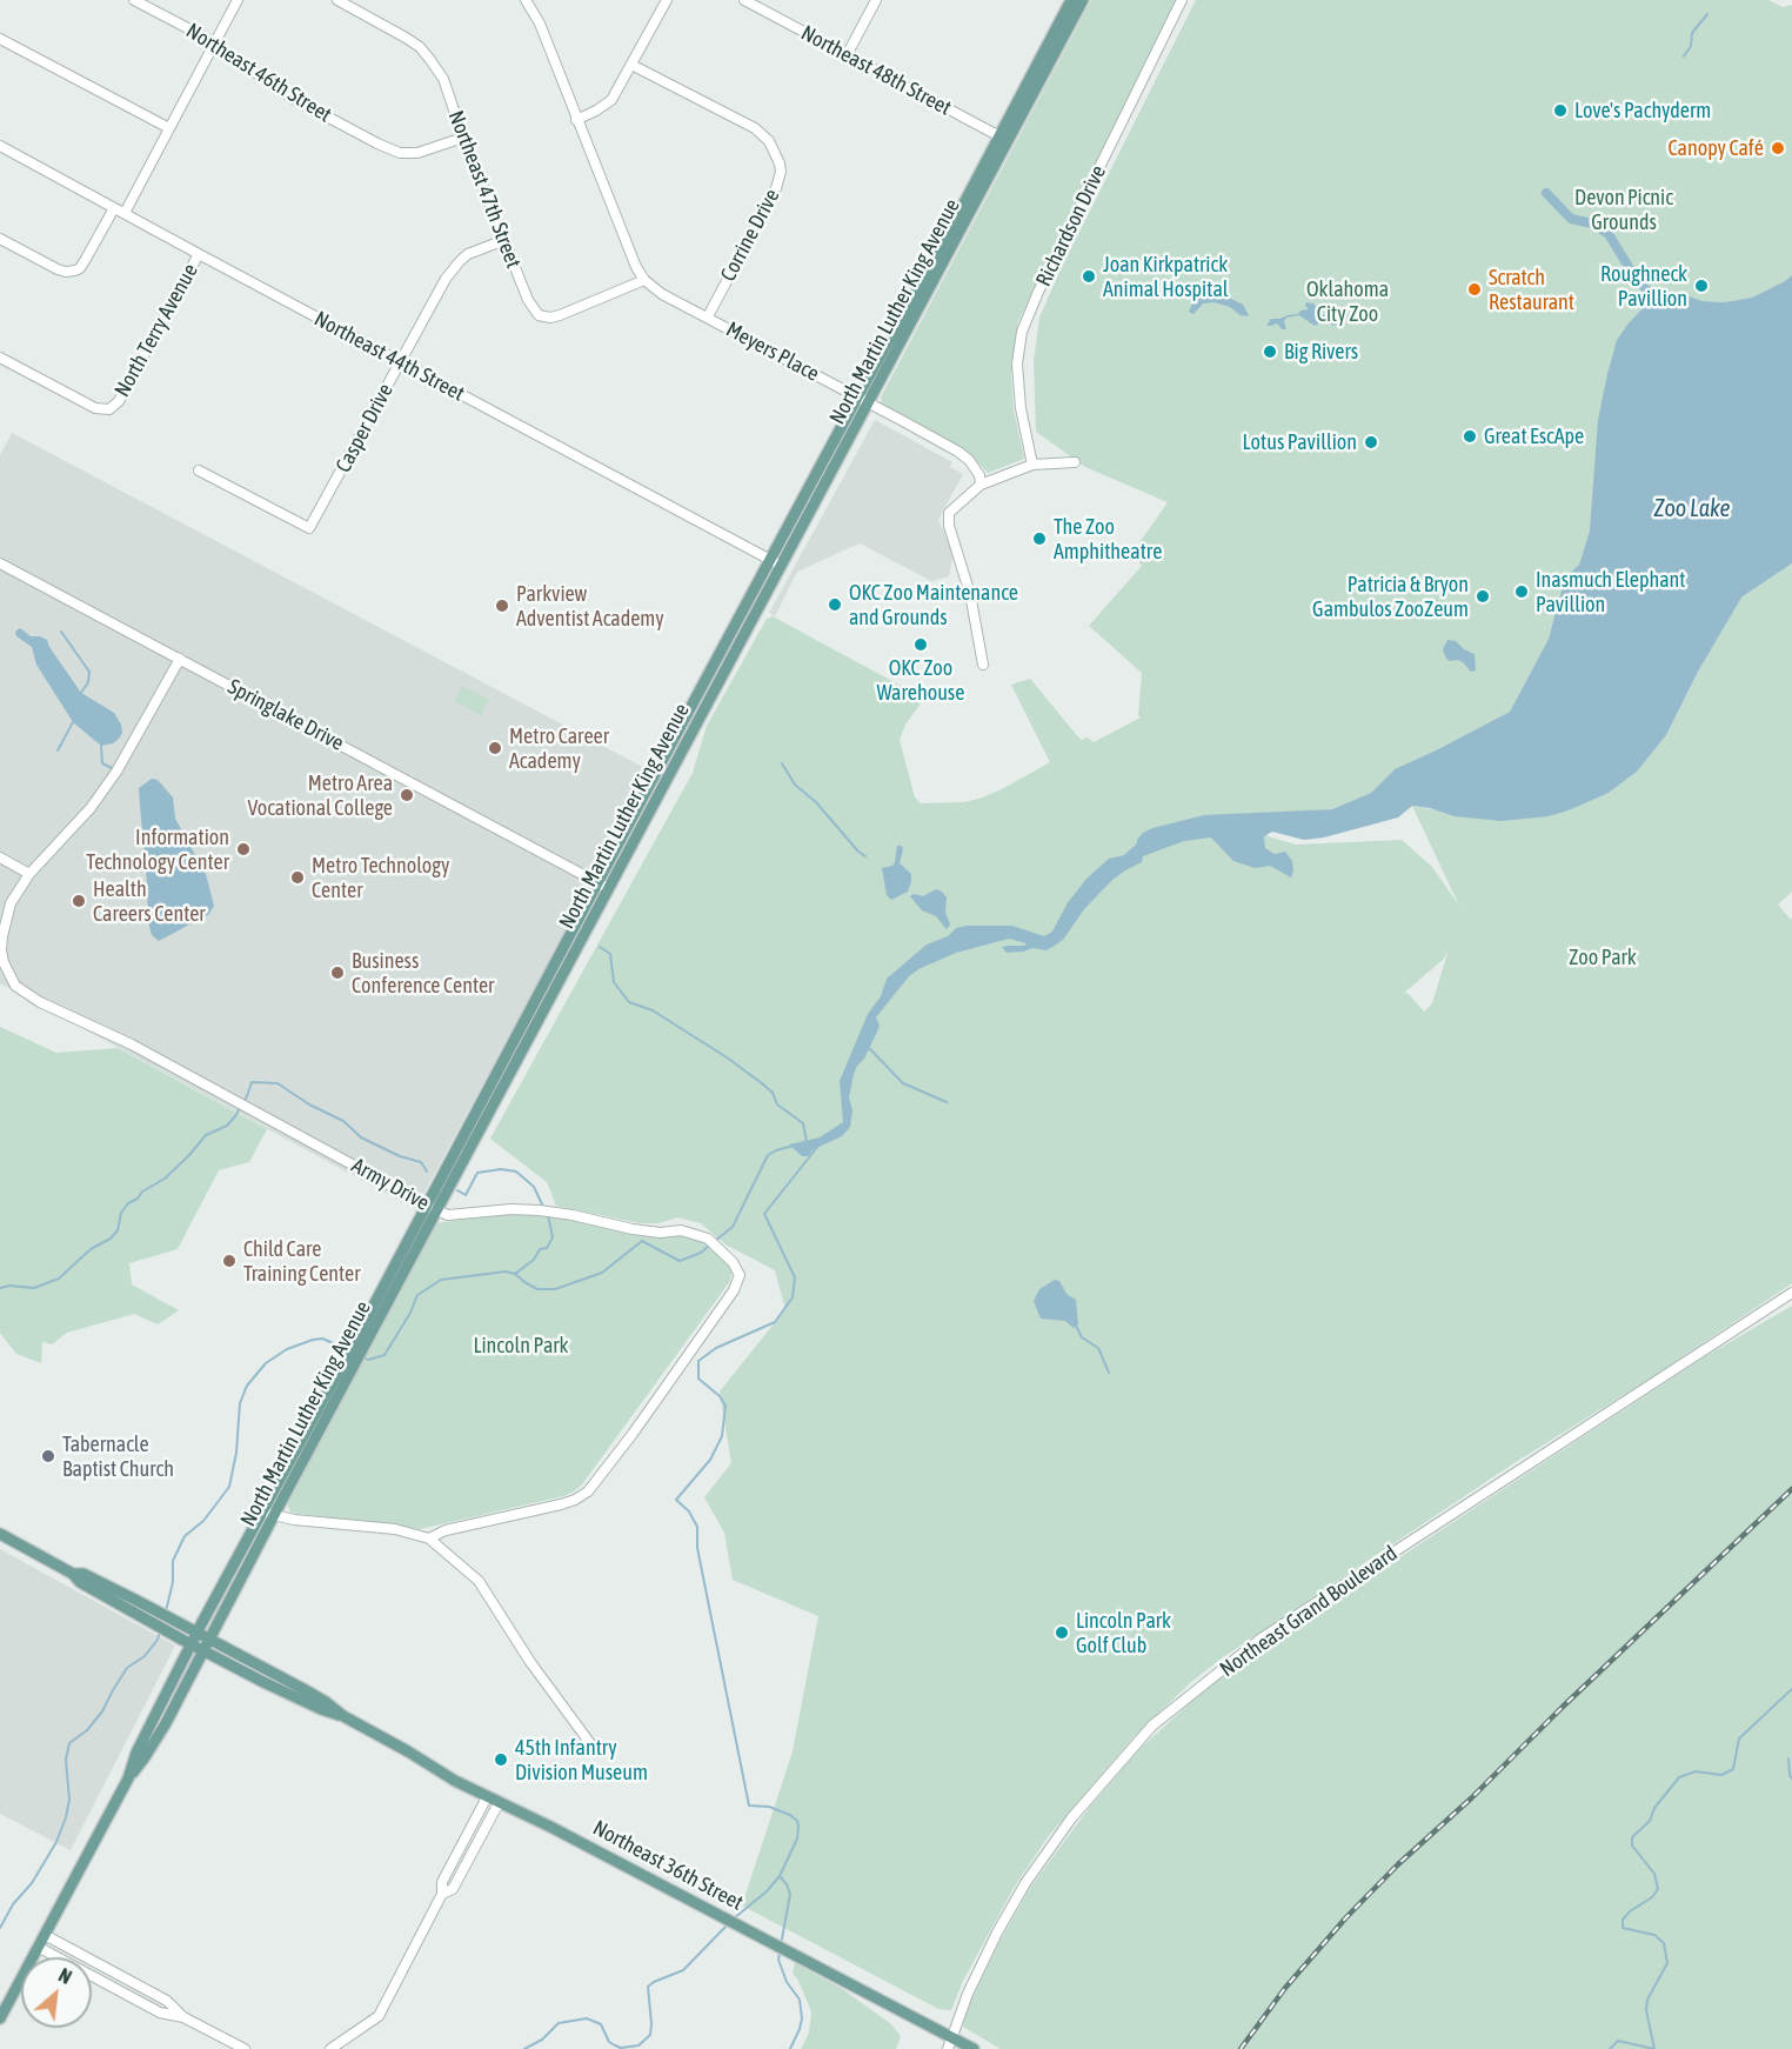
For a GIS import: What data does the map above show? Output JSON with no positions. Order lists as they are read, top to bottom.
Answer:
{
  "streets": {
    "main road": ["North Martin Luther King Avenue", "Northeast 36th Street"],
    "street": [
      "Northeast 48th Street",
      "Northeast 46th Street",
      "Northeast 47th Street",
      "Richardson Drive",
      "Corrine Drive",
      "North Terry Avenue",
      "Meyers Place",
      "Northeast 44th Street",
      "Casper Drive",
      "Springlake Drive",
      "Army Drive",
      "Northeast Grand Boulevard"
    ]
  },
  "crossings": [
    ["Northeast 48th Street", "North Martin Luther King Avenue"],
    ["Northeast 46th Street", "Northeast 47th Street"],
    ["Northeast 47th Street", "Meyers Place"],
    ["Northeast 47th Street", "Casper Drive"],
    ["Corrine Drive", "Meyers Place"],
    ["North Martin Luther King Avenue", "Meyers Place"],
    ["North Martin Luther King Avenue", "Northeast 44th Street"],
    ["North Martin Luther King Avenue", "Springlake Drive"],
    ["North Martin Luther King Avenue", "Army Drive"],
    ["North Martin Luther King Avenue", "Northeast 36th Street"],
    ["North Terry Avenue", "Northeast 44th Street"],
    ["Northeast 44th Street", "Casper Drive"],
    ["Springlake Drive", "Army Drive"],
    ["Northeast Grand Boulevard", "Northeast 36th Street"]
  ],
  "water": ["Zoo Lake"],
  "parks": [
    "Devon Picnic Grounds",
    "Oklahoma City Zoo",
    "Zoo Park",
    "Lincoln Park"
  ],
  "places": [
    "Love's Pachyderm",
    "Canopy Café",
    "Joan Kirkpatrick Animal Hospital",
    "Roughneck Pavillion",
    "Scratch Restaurant",
    "Big Rivers",
    "Great EscApe",
    "Lotus Pavillion",
    "The Zoo Amphitheatre",
    "Inasmuch Elephant Pavillion",
    "Patricia & Bryon Gambulos ZooZeum",
    "OKC Zoo Maintenance and Grounds",
    "Parkview Adventist Academy",
    "OKC Zoo Warehouse",
    "Metro Career Academy",
    "Metro Area Vocational College",
    "Information Technology Center",
    "Metro Technology Center",
    "Health Careers Center",
    "Business Conference Center",
    "Child Care Training Center",
    "Tabernacle Baptist Church",
    "Lincoln Park Golf Club",
    "45th Infantry Division Museum"
  ],
  "north": "top right"
}
